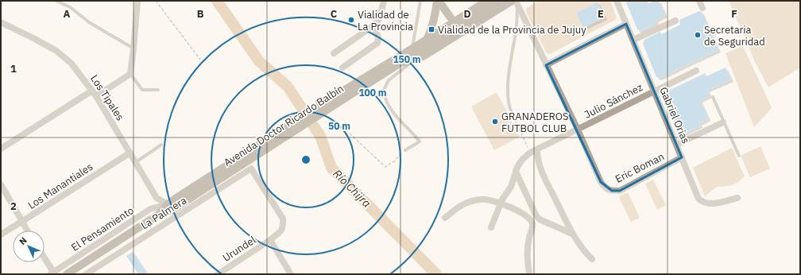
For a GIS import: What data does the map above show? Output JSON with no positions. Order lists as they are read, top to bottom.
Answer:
{
  "streets": {
    "main road": ["Avenida Doctor Ricardo Balbín"],
    "street": [
      "Los Tipales",
      "Julio Sánchez",
      "Gabriel Orias",
      "Eric Boman",
      "Los Manantiales",
      "La Palmera",
      "El Pensamiento",
      "Urundel"
    ]
  },
  "crossings": [
    ["Los Tipales", "Avenida Doctor Ricardo Balbín"],
    ["Los Tipales", "Los Manantiales"],
    ["Los Tipales", "El Pensamiento"],
    ["Julio Sánchez", "Gabriel Orias"],
    ["Julio Sánchez", "Eric Boman"],
    ["Gabriel Orias", "Eric Boman"],
    ["Avenida Doctor Ricardo Balbín", "El Pensamiento"],
    ["La Palmera", "Urundel"]
  ],
  "water": ["Río Chijra"],
  "places": {
    "other": ["Vialidad de La Provincia", "Secretaria de Seguridad", "GRANADEROS FUTBOL CLUB"],
    "transit": ["Vialidad de la Provincia de Jujuy"]
  },
  "north": "top left",
  "grid": {
    "columns": [
      "A",
      "B",
      "C",
      "D",
      "E",
      "F"
    ],
    "rows": ["1", "2"]
  },
  "rings": ["150 m", "100 m", "50 m"]
}
